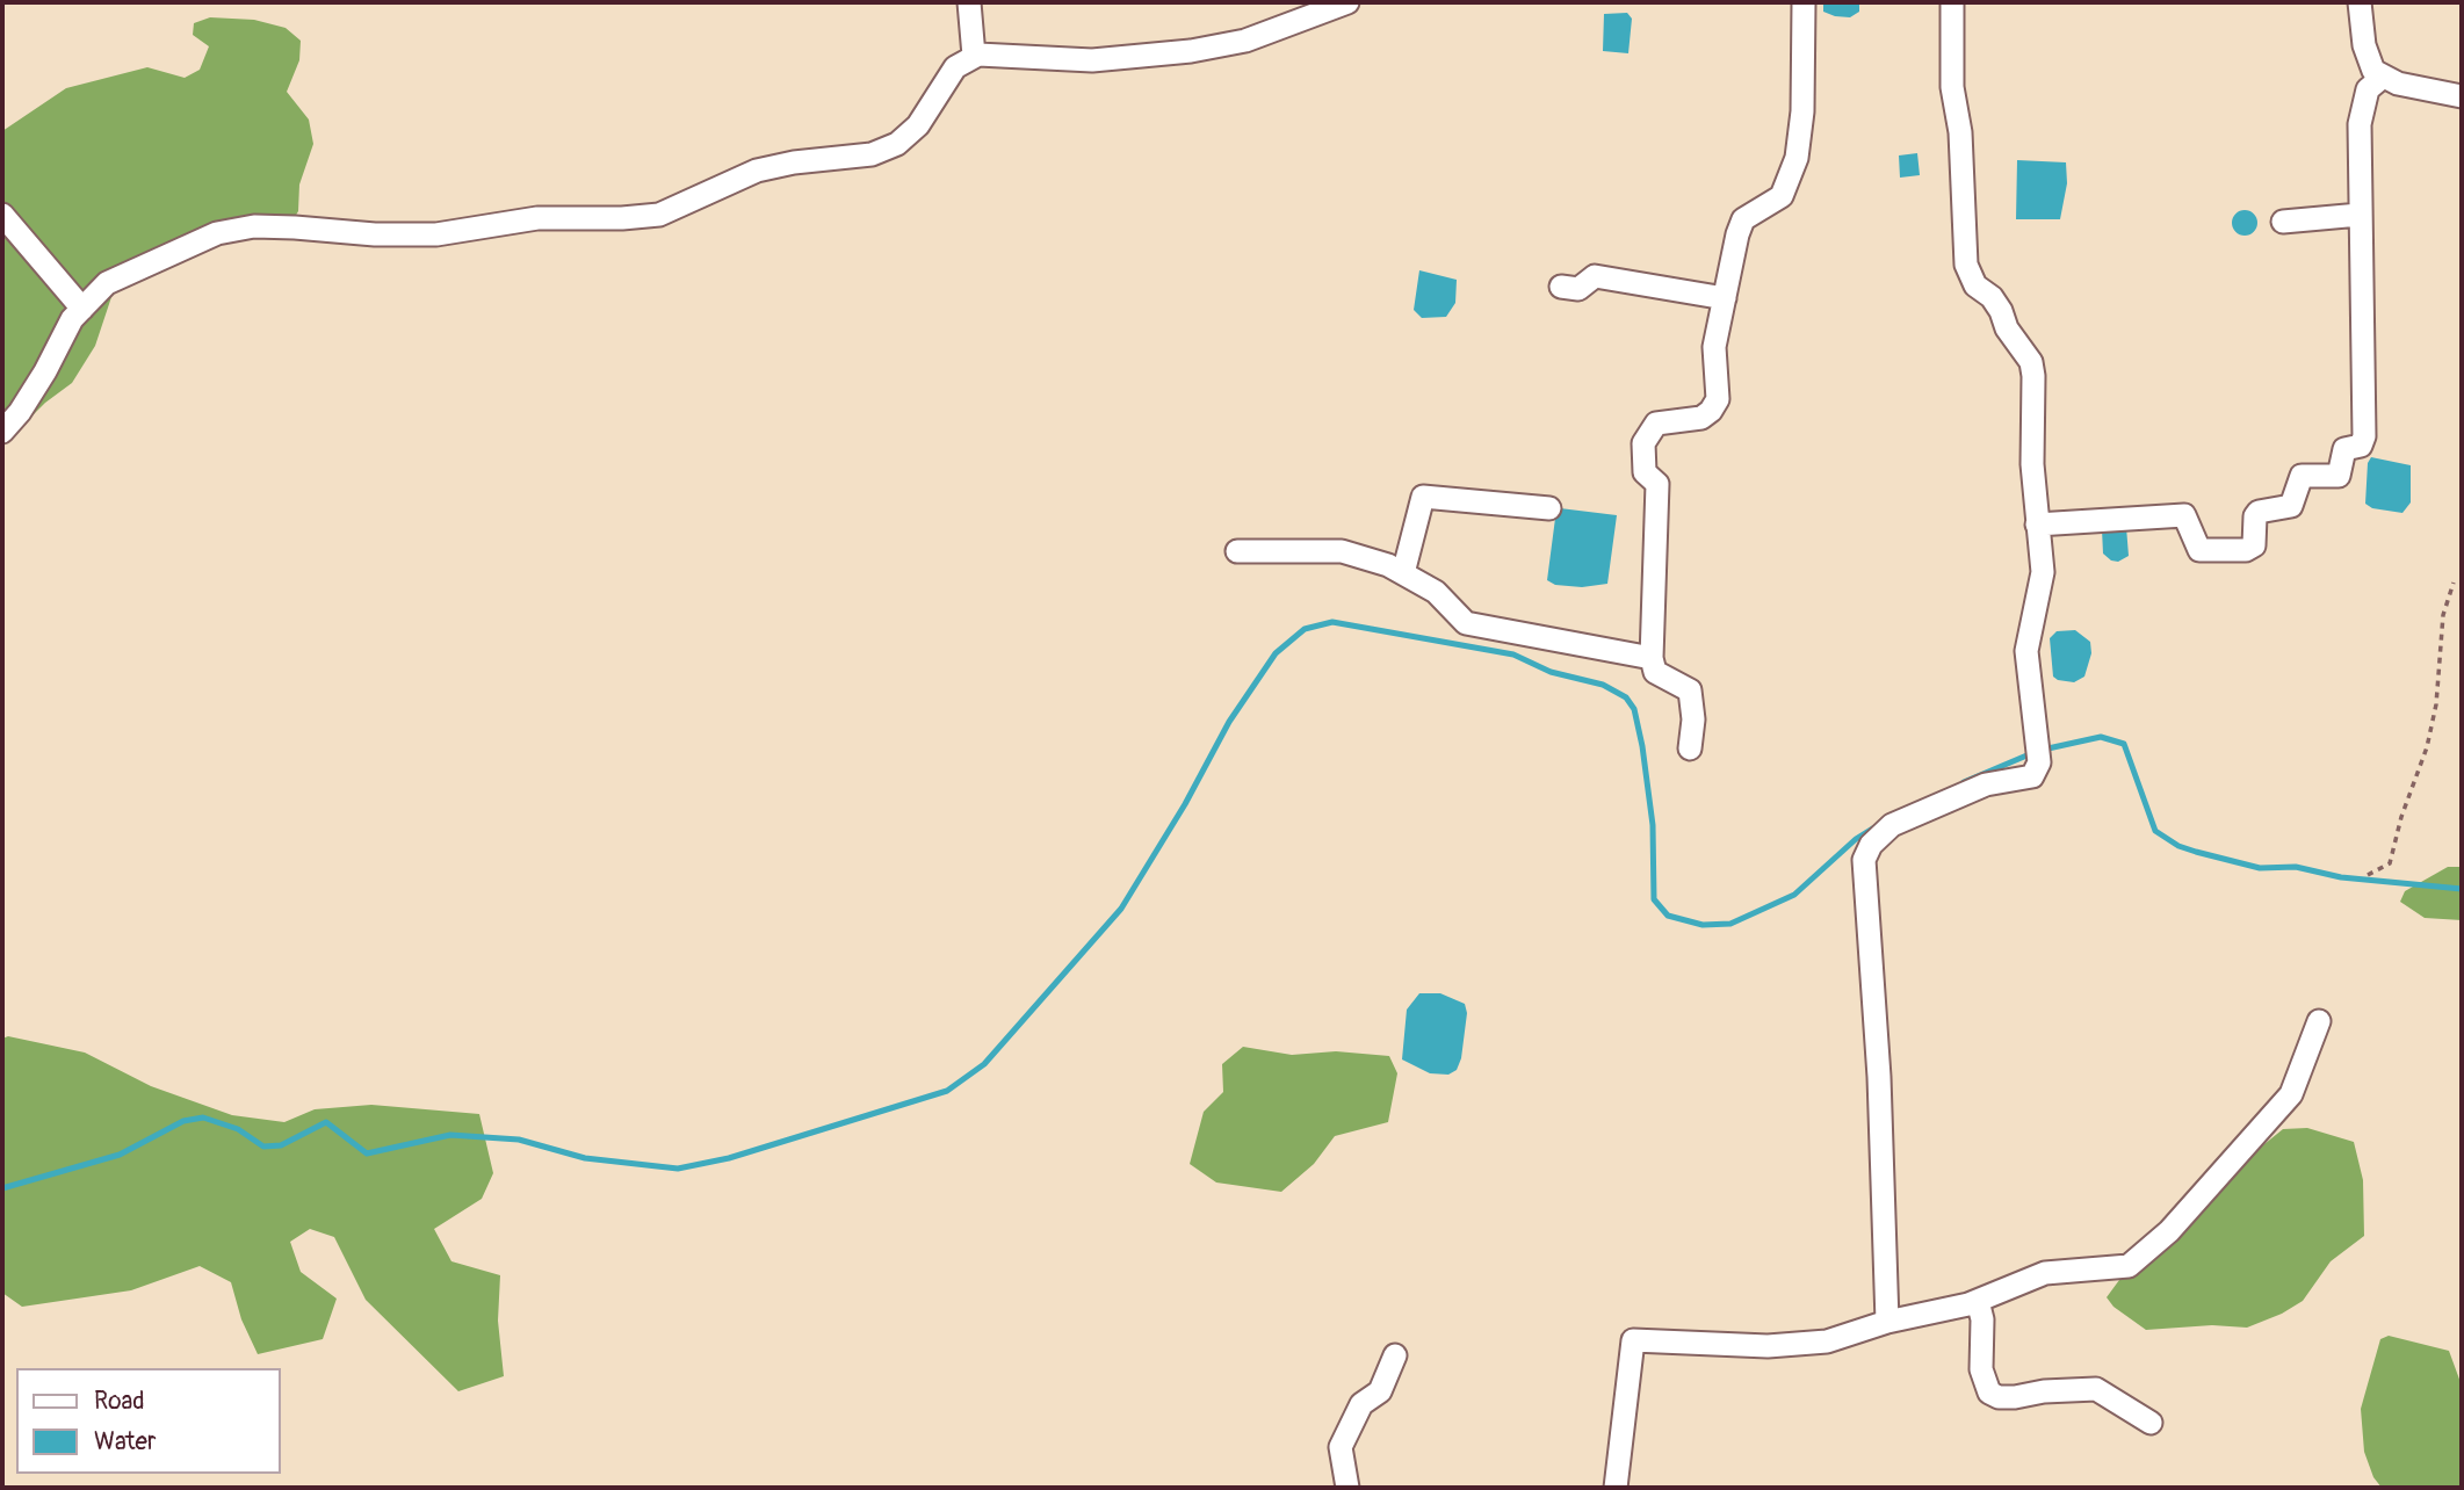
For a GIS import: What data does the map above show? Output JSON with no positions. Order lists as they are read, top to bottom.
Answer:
{
  "legend": ["Road", "Water"]
}
